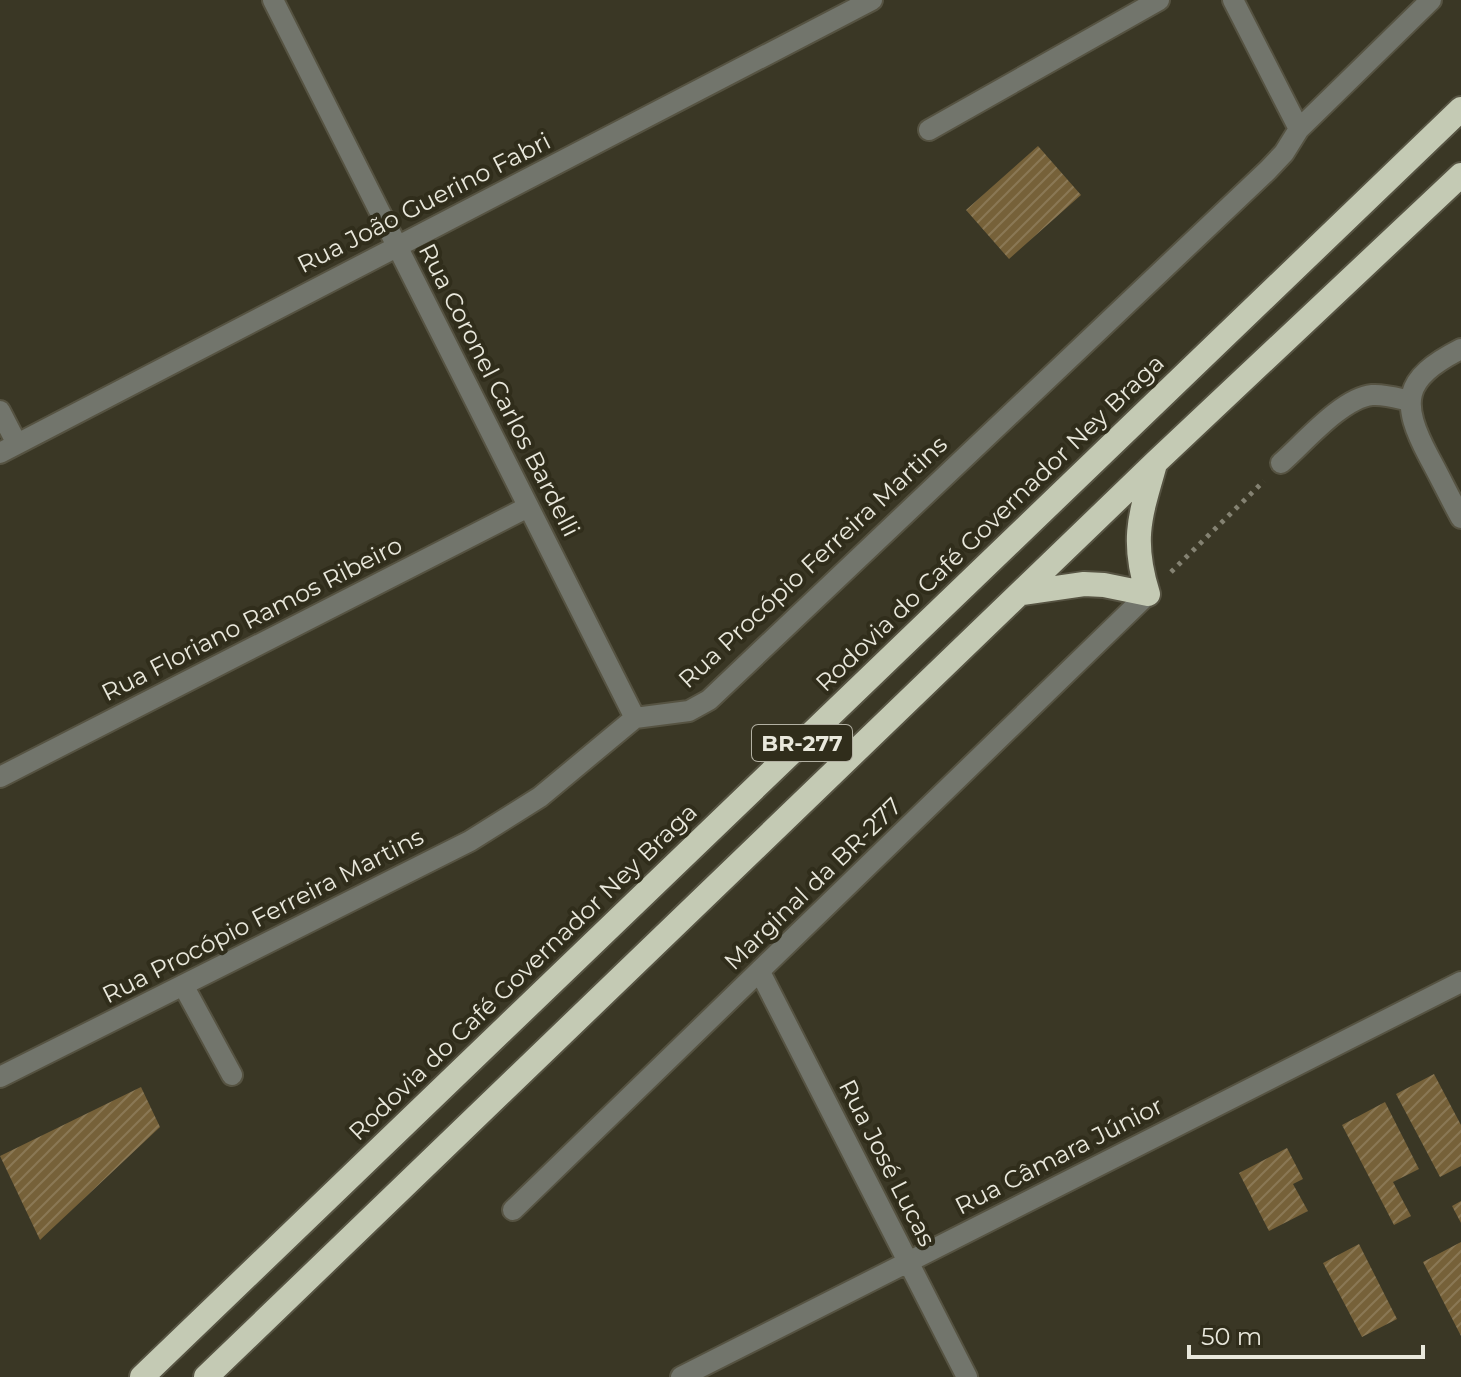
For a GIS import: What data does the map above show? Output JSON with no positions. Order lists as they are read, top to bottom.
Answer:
{
  "streets": {
    "highway": ["Rodovia do Café Governador Ney Braga", "BR-277"],
    "street": [
      "Rua João Guerino Fabri",
      "Rua Coronel Carlos Bardelli",
      "Rua Procópio Ferreira Martins",
      "Rua Floriano Ramos Ribeiro",
      "Marginal da BR-277",
      "Rua Câmara Júnior",
      "Rua José Lucas"
    ]
  },
  "crossings": [
    ["Rua João Guerino Fabri", "Rua Coronel Carlos Bardelli"],
    ["Rua Coronel Carlos Bardelli", "Rua Procópio Ferreira Martins"],
    ["Rua Coronel Carlos Bardelli", "Rua Floriano Ramos Ribeiro"],
    ["Marginal da BR-277", "Rua José Lucas"],
    ["Rua Câmara Júnior", "Rua José Lucas"]
  ],
  "scale_bar": "50 m"
}
